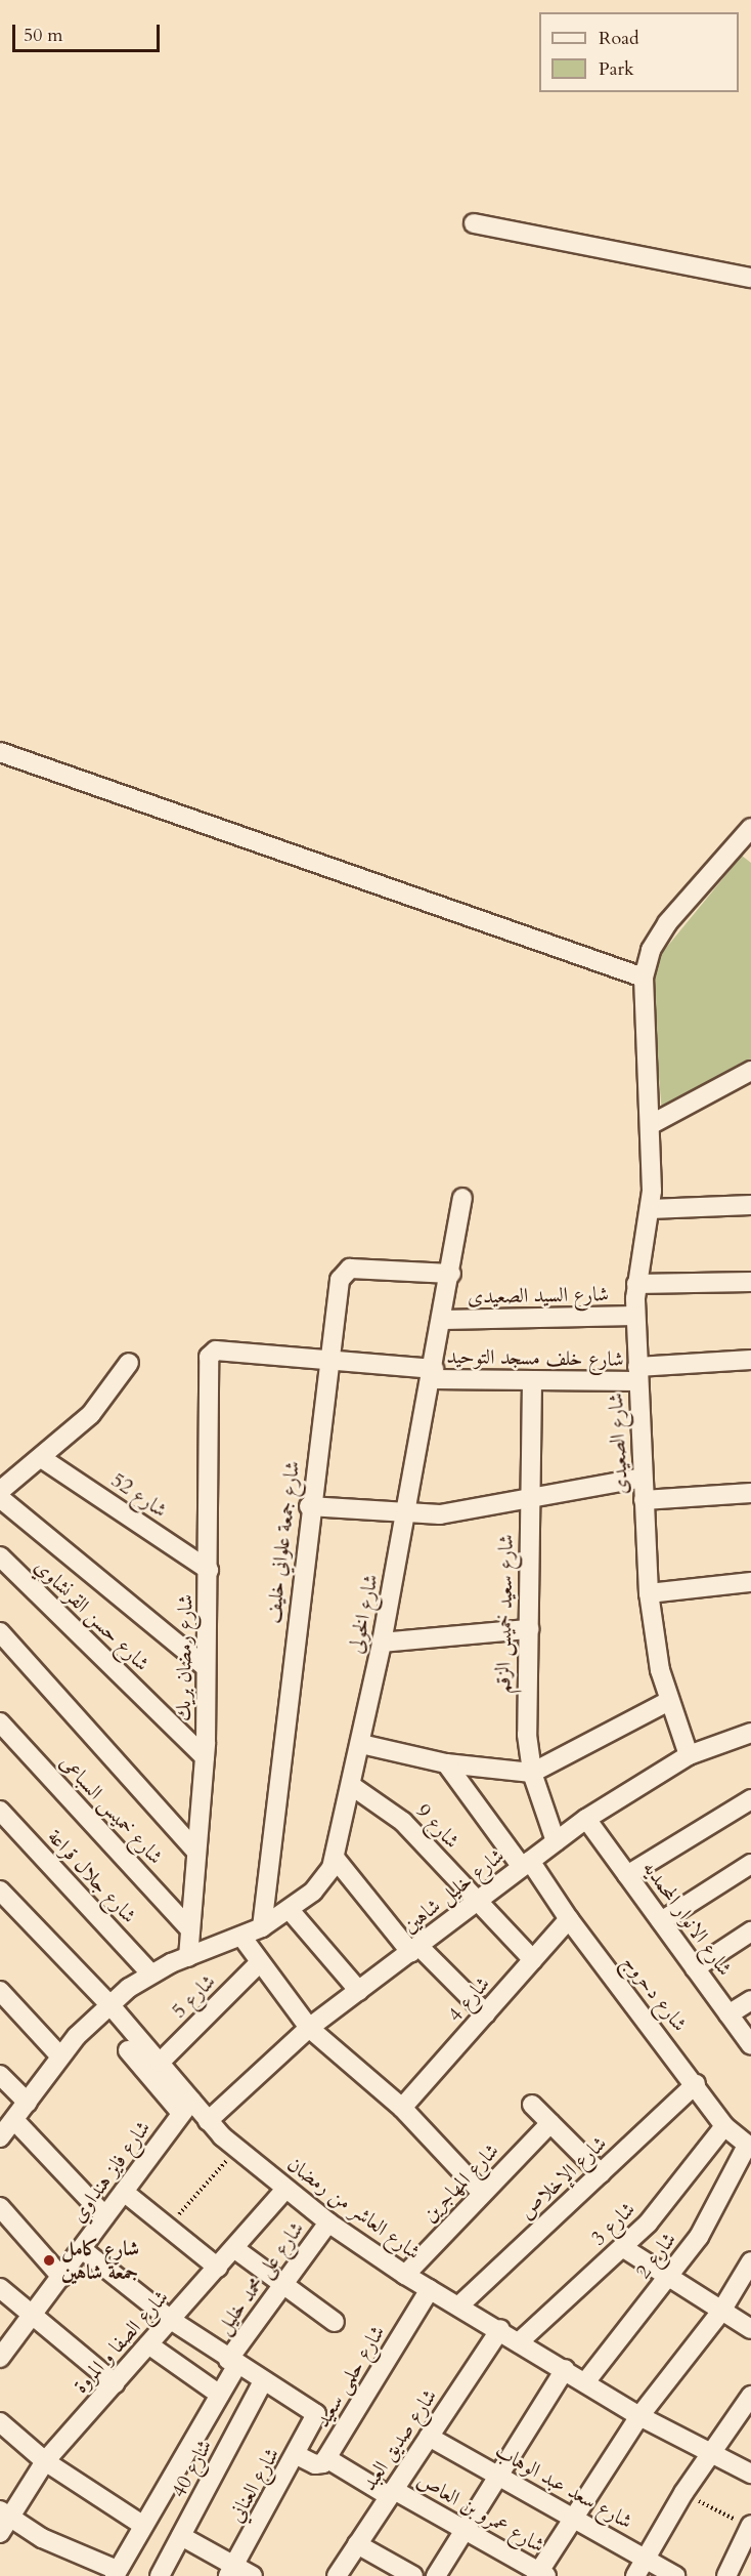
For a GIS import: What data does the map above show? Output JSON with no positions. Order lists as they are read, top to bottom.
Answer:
{
  "streets": {
    "street": [
      "شارع السيد الصعيدى",
      "شارع خلف مسجد التوحيد",
      "شارع الصعيدى",
      "شارع 52",
      "شارع جمعة علواني خليف",
      "شارع الخولى",
      "شارع سعيد خميس الزقم",
      "شارع حسن القرنشاوي",
      "شارع رمضان بريك",
      "شارع خميس السباعى",
      "شارع 9",
      "شارع جلال قراعة",
      "شارع خليل شاهين",
      "شارع الانوار المحمديه",
      "شارع دحروج",
      "شارع 5",
      "شارع 4",
      "شارع فايز هنداوي",
      "شارع الإخلاص",
      "شارع المهاجرين",
      "شارع العاشر من رمضان",
      "شارع 3",
      "شارع 2",
      "شارع على محمد خليل",
      "شارع الصفا و المروة",
      "شارع حلمى سعيد",
      "شارع صديق العبد",
      "شارع 40",
      "شارع العناني",
      "شارع سعد عبد الوهاب",
      "شارع عمرو بن العاص"
    ]
  },
  "crossings": [
    ["شارع السيد الصعيدى", "شارع الصعيدى"],
    ["شارع السيد الصعيدى", "شارع الخولى"],
    ["شارع خلف مسجد التوحيد", "شارع الصعيدى"],
    ["شارع خلف مسجد التوحيد", "شارع جمعة علواني خليف"],
    ["شارع خلف مسجد التوحيد", "شارع الخولى"],
    ["شارع خلف مسجد التوحيد", "شارع سعيد خميس الزقم"],
    ["شارع خلف مسجد التوحيد", "شارع رمضان بريك"],
    ["شارع الصعيدى", "شارع خليل شاهين"],
    ["شارع 52", "شارع رمضان بريك"],
    ["شارع جمعة علواني خليف", "شارع الخولى"],
    ["شارع الخولى", "شارع رمضان بريك"],
    ["شارع الخولى", "شارع 9"],
    ["شارع الخولى", "شارع جلال قراعة"],
    ["شارع الخولى", "شارع العاشر من رمضان"],
    ["شارع سعيد خميس الزقم", "شارع خليل شاهين"],
    ["شارع حسن القرنشاوي", "شارع رمضان بريك"],
    ["شارع رمضان بريك", "شارع خميس السباعى"],
    ["شارع 9", "شارع خليل شاهين"],
    ["شارع 9", "شارع 4"],
    ["شارع خليل شاهين", "شارع الانوار المحمديه"],
    ["شارع خليل شاهين", "شارع دحروج"],
    ["شارع خليل شاهين", "شارع العاشر من رمضان"],
    ["شارع دحروج", "شارع 4"],
    ["شارع دحروج", "شارع الإخلاص"],
    ["شارع دحروج", "شارع 3"],
    ["شارع دحروج", "شارع 2"],
    ["شارع 5", "شارع العاشر من رمضان"],
    ["شارع فايز هنداوي", "شارع العاشر من رمضان"],
    ["شارع الإخلاص", "شارع العاشر من رمضان"],
    ["شارع المهاجرين", "شارع العاشر من رمضان"],
    ["شارع العاشر من رمضان", "شارع 3"],
    ["شارع العاشر من رمضان", "شارع 2"],
    ["شارع العاشر من رمضان", "شارع على محمد خليل"],
    ["شارع العاشر من رمضان", "شارع الصفا و المروة"],
    ["شارع العاشر من رمضان", "شارع حلمى سعيد"],
    ["شارع العاشر من رمضان", "شارع صديق العبد"],
    ["شارع حلمى سعيد", "شارع العناني"],
    ["شارع حلمى سعيد", "شارع عمرو بن العاص"],
    ["شارع صديق العبد", "شارع سعد عبد الوهاب"],
    ["شارع صديق العبد", "شارع عمرو بن العاص"],
    ["شارع 40", "شارع العناني"]
  ],
  "places": ["شارع كامل جمعة شاهين"],
  "legend": ["Road", "Park"],
  "scale_bar": "50 m"
}
